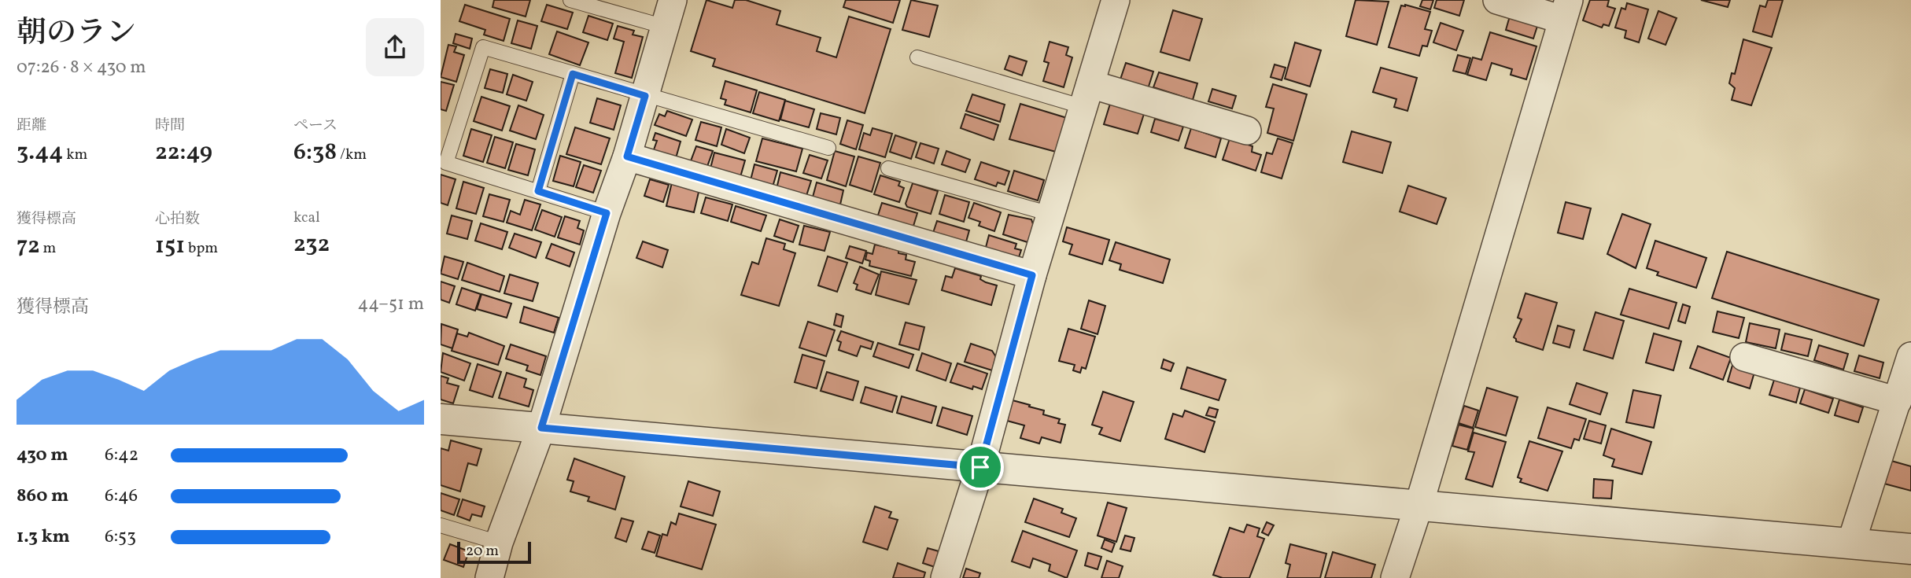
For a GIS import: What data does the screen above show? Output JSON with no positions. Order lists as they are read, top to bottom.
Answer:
{
  "scale_bar": "20 m",
  "page": {
    "heading": ["朝のラン", "07:26 · 8 × 430 m"],
    "stats": [
      ["距離", "3.44 km"],
      ["時間", "22:49"],
      ["ペース", "6:38 /km"],
      ["獲得標高", "72 m"],
      ["心拍数", "151 bpm"],
      ["kcal", "232"]
    ],
    "chart": ["獲得標高", "44–51 m"],
    "list": [
      {
        "name": "430 m",
        "note": "6:42"
      },
      {
        "name": "860 m",
        "note": "6:46"
      },
      {
        "name": "1.3 km",
        "note": "6:53"
      }
    ],
    "scale": "20 m"
  }
}
